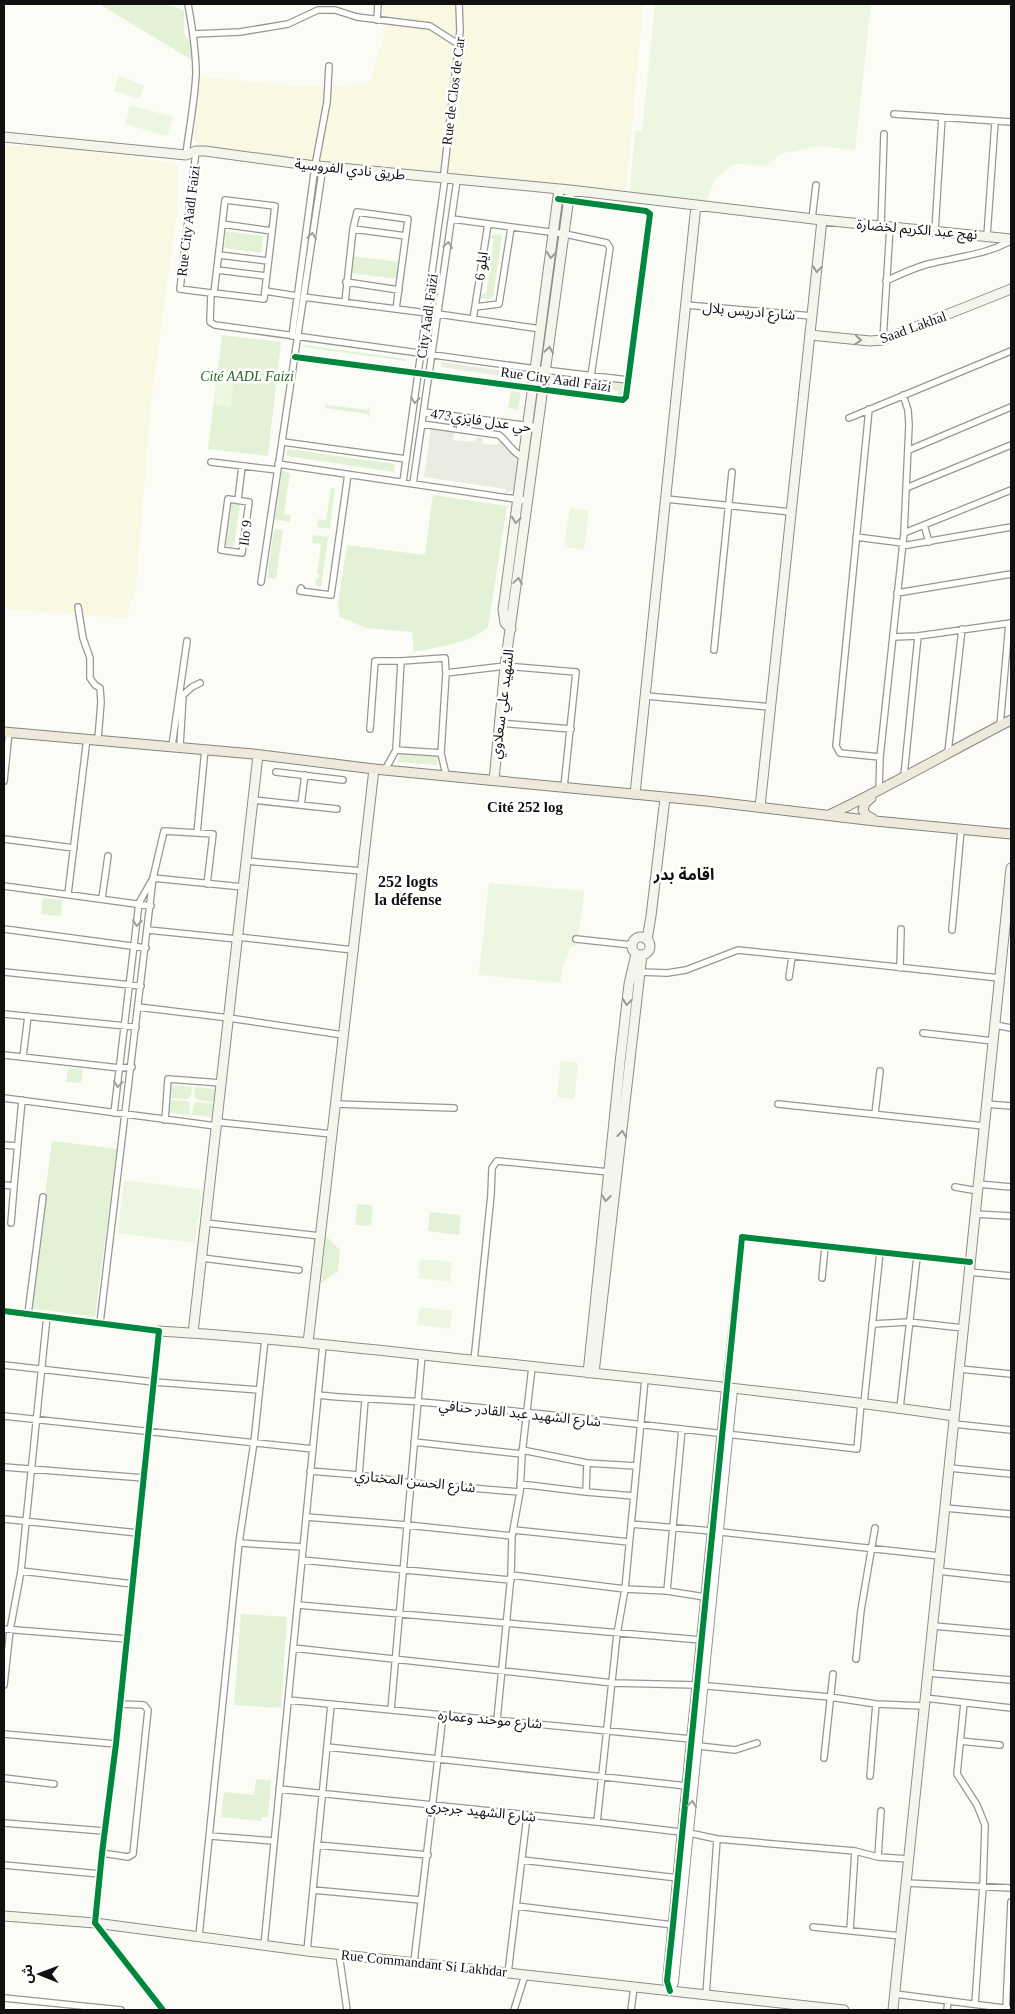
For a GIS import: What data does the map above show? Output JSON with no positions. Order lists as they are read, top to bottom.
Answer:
{
  "streets": {
    "main road": [
      "طريق نادي الفروسية",
      "Rue City Aadl Faizi",
      "نهج عبد الكريم لخضارة",
      "Saad Lakhal",
      "الشهيد علي سعلاوي",
      "Rue Commandant Si Lakhdar"
    ],
    "street": [
      "Rue de Clos de Car",
      "ايلو 6",
      "شارع ادريس بلال",
      "City Aadl Faizi",
      "473حي عدل فايزي",
      "Ilo 9",
      "شارع الشهيد عبد القادر حنافي",
      "شارع الحسن المختاري",
      "شارع موحند وعماره",
      "شارع الشهيد جرجري"
    ]
  },
  "crossings": [
    ["Rue de Clos de Car", "طريق نادي الفروسية"],
    ["Rue de Clos de Car", "City Aadl Faizi"],
    ["طريق نادي الفروسية", "Rue City Aadl Faizi"],
    ["طريق نادي الفروسية", "نهج عبد الكريم لخضارة"],
    ["طريق نادي الفروسية", "City Aadl Faizi"],
    ["Rue City Aadl Faizi", "ايلو 6"],
    ["Rue City Aadl Faizi", "City Aadl Faizi"],
    ["Rue City Aadl Faizi", "473حي عدل فايزي"],
    ["Rue City Aadl Faizi", "الشهيد علي سعلاوي"]
  ],
  "one_way": ["Saad Lakhal"],
  "districts": ["Cité 252 log", "اقامة بدر", "252 logts la défense"],
  "parks": ["Cité AADL Faizi"],
  "north": "left"
}
